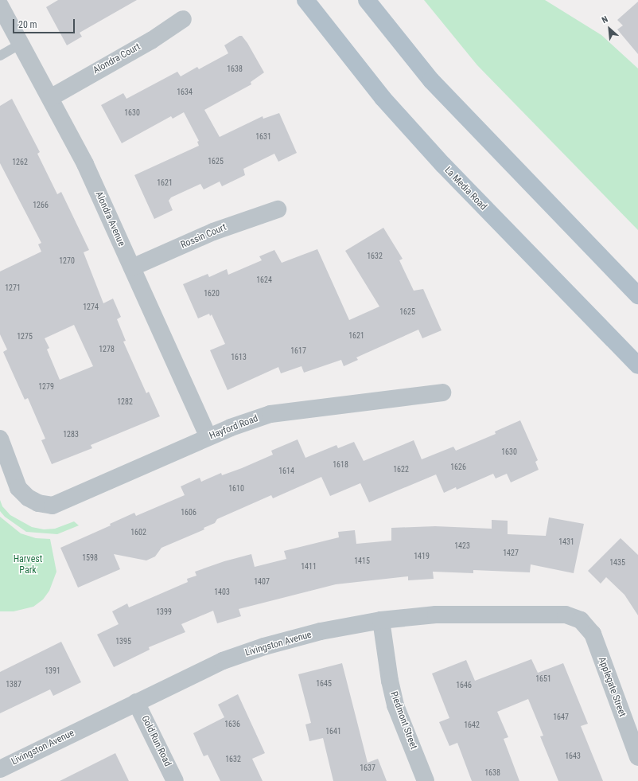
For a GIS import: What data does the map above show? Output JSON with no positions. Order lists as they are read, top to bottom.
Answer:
{
  "streets": {
    "main road": ["La Media Road"],
    "street": [
      "Alondra Court",
      "Alondra Avenue",
      "Rossin Court",
      "Hayford Road",
      "Livingston Avenue",
      "Applegate Street",
      "Piedmont Street",
      "Gold Run Road"
    ]
  },
  "crossings": [
    ["Alondra Court", "Alondra Avenue"],
    ["Alondra Avenue", "Rossin Court"],
    ["Alondra Avenue", "Hayford Road"],
    ["Livingston Avenue", "Applegate Street"],
    ["Livingston Avenue", "Piedmont Street"],
    ["Livingston Avenue", "Gold Run Road"]
  ],
  "parks": ["Harvest Park"],
  "house_numbers": [
    "1638",
    "1634",
    "1630",
    "1631",
    "1625",
    "1262",
    "1621",
    "1266",
    "1632",
    "1270",
    "1624",
    "1271",
    "1620",
    "1274",
    "1625",
    "1621",
    "1275",
    "1278",
    "1617",
    "1613",
    "1279",
    "1282",
    "1283",
    "1630",
    "1618",
    "1626",
    "1622",
    "1614",
    "1610",
    "1606",
    "1602",
    "1431",
    "1423",
    "1427",
    "1419",
    "1598",
    "1415",
    "1435",
    "1411",
    "1407",
    "1403",
    "1399",
    "1395",
    "1391",
    "1651",
    "1645",
    "1387",
    "1646",
    "1647",
    "1636",
    "1642",
    "1641",
    "1643",
    "1632",
    "1637",
    "1638"
  ],
  "scale_bar": "20 m",
  "north": "top left"
}
